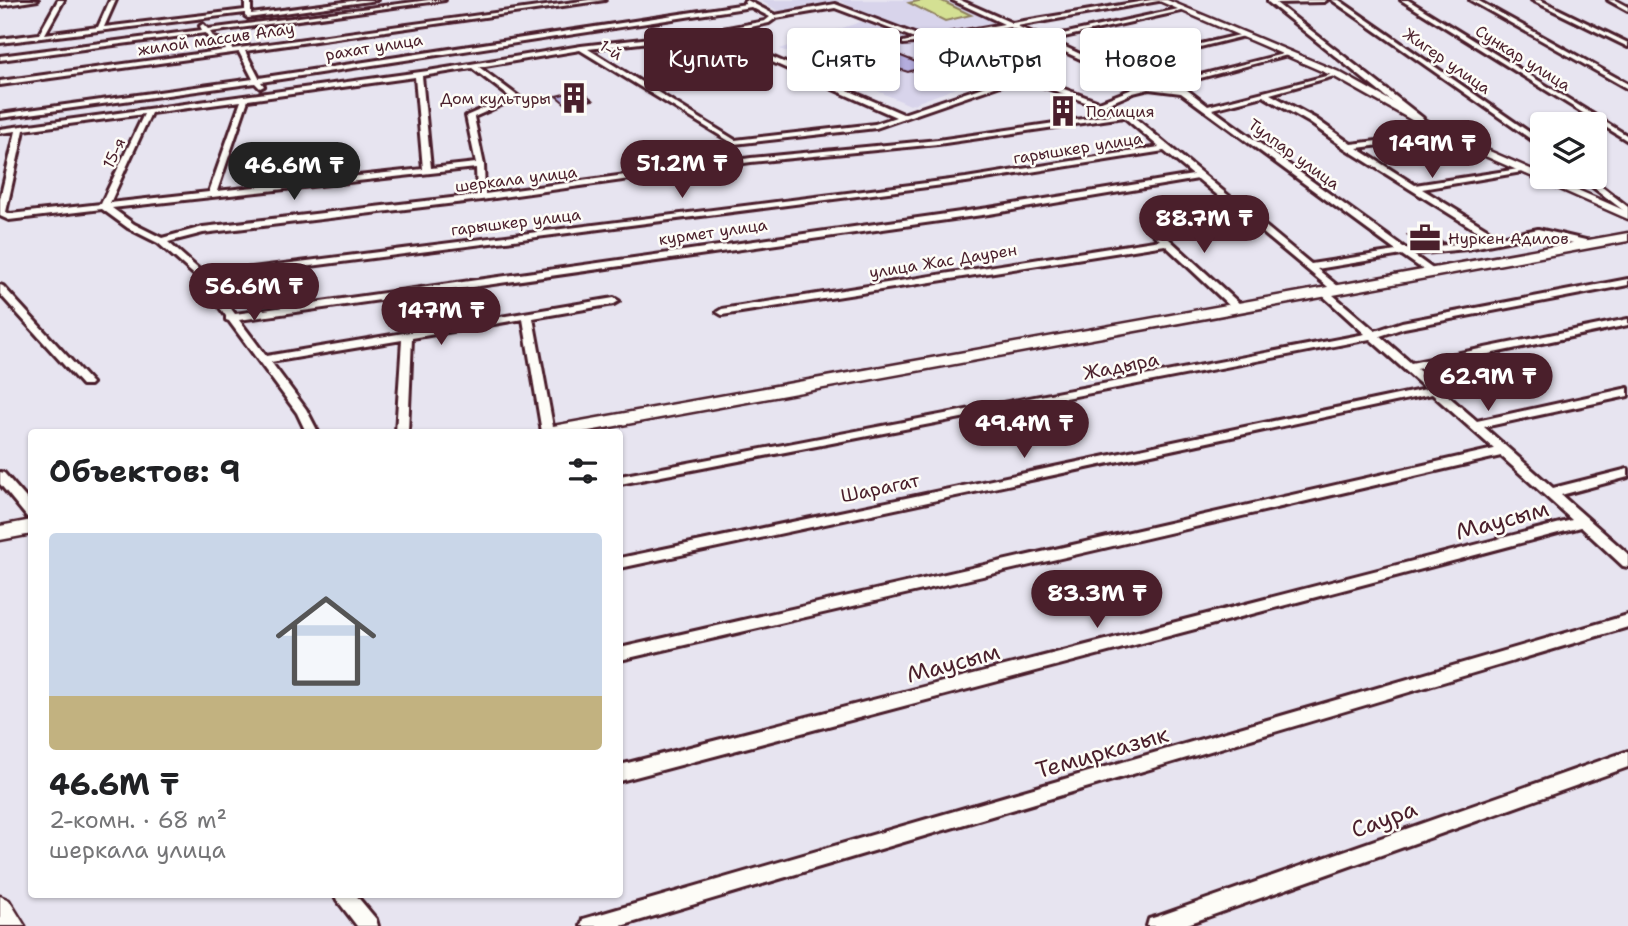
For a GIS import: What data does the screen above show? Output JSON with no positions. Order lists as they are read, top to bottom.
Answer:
{
  "streets": {
    "street": [
      "жилой массив Алау",
      "рахат улица",
      "1-й",
      "Сункар улица",
      "Жигер улица",
      "гарышкер улица",
      "15-я",
      "Тулпар улица",
      "шеркала улица",
      "курмет улица",
      "улица Жас Даурен",
      "Жадыра",
      "Шарагат",
      "Маусым",
      "Темирказык",
      "Саура"
    ]
  },
  "places": {
    "building": ["Дом культуры", "Полиция"],
    "office": ["Нуркен Адилов"]
  },
  "page": {
    "chip": [
      "Купить",
      "Снять",
      "Фильтры",
      "Новое"
    ],
    "price": [
      "149M ₸",
      "51.2M ₸",
      "46.6M ₸",
      "88.7M ₸",
      "56.6M ₸",
      "147M ₸",
      "62.9M ₸",
      "49.4M ₸",
      "83.3M ₸"
    ],
    "heading": "Объектов: 9",
    "list": [
      {
        "name": "46.6M ₸",
        "note": "2-комн. · 68 m² · шеркала улица"
      }
    ]
  }
}
